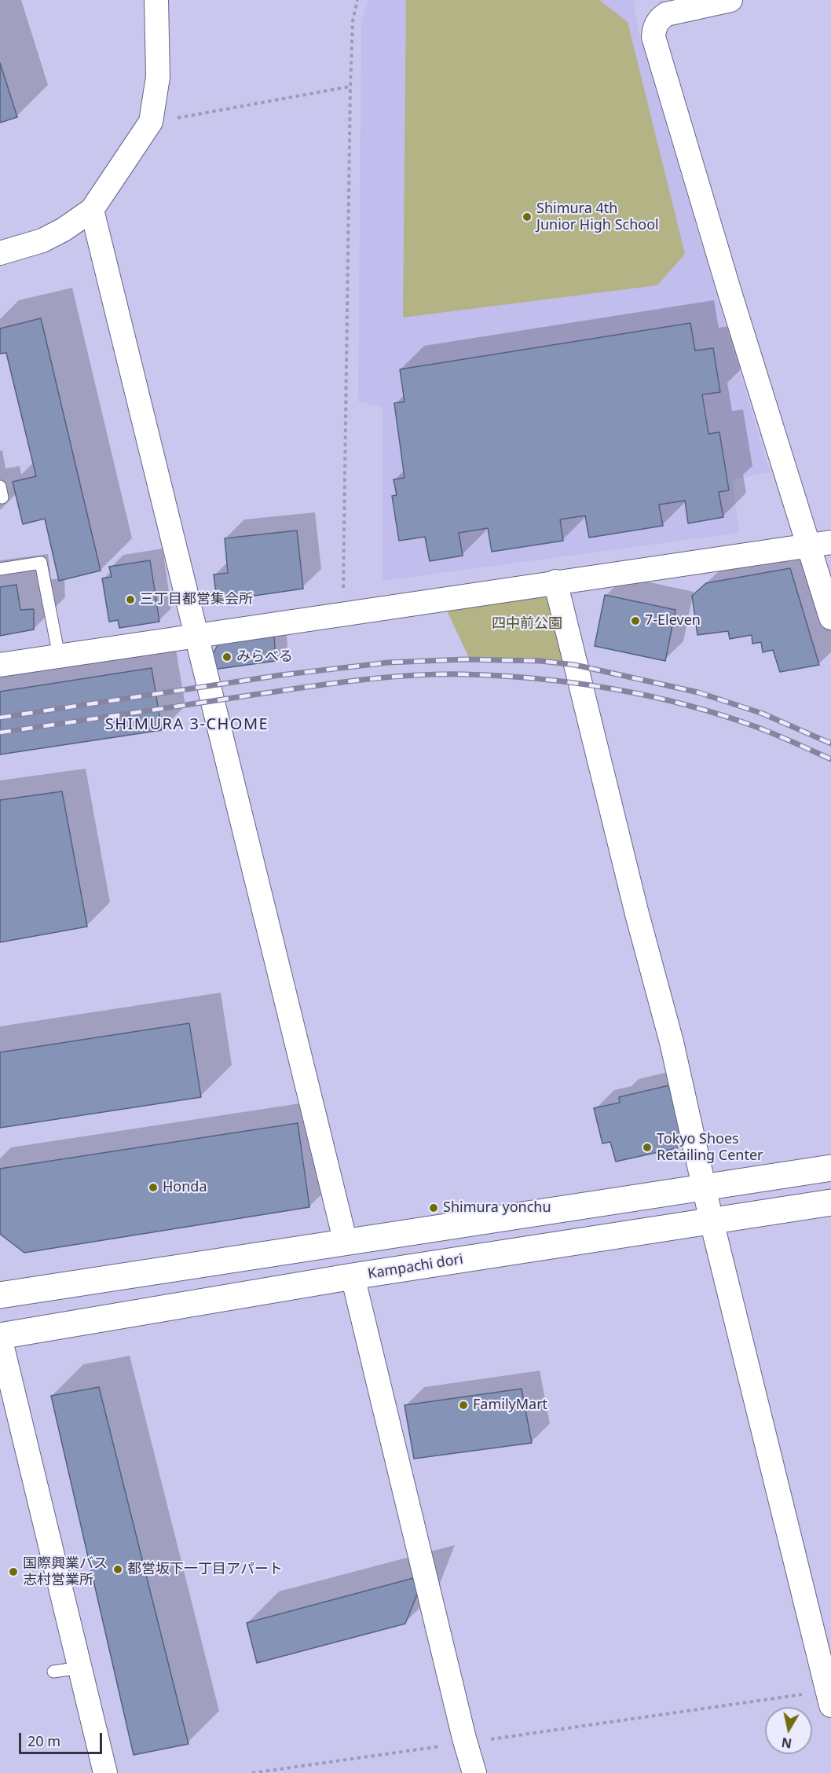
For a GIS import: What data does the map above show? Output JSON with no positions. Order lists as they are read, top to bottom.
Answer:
{
  "streets": {
    "main road": ["Kampachi dori"]
  },
  "districts": ["SHIMURA 3-CHOME"],
  "parks": ["四中前公園"],
  "places": [
    "Shimura 4th Junior High School",
    "三丁目都営集会所",
    "7-Eleven",
    "みらべる",
    "Tokyo Shoes Retailing Center",
    "Honda",
    "Shimura yonchu",
    "FamilyMart",
    "都営坂下一丁目アパート",
    "国際興業バス 志村営業所"
  ],
  "scale_bar": "20 m",
  "north": "bottom"
}
